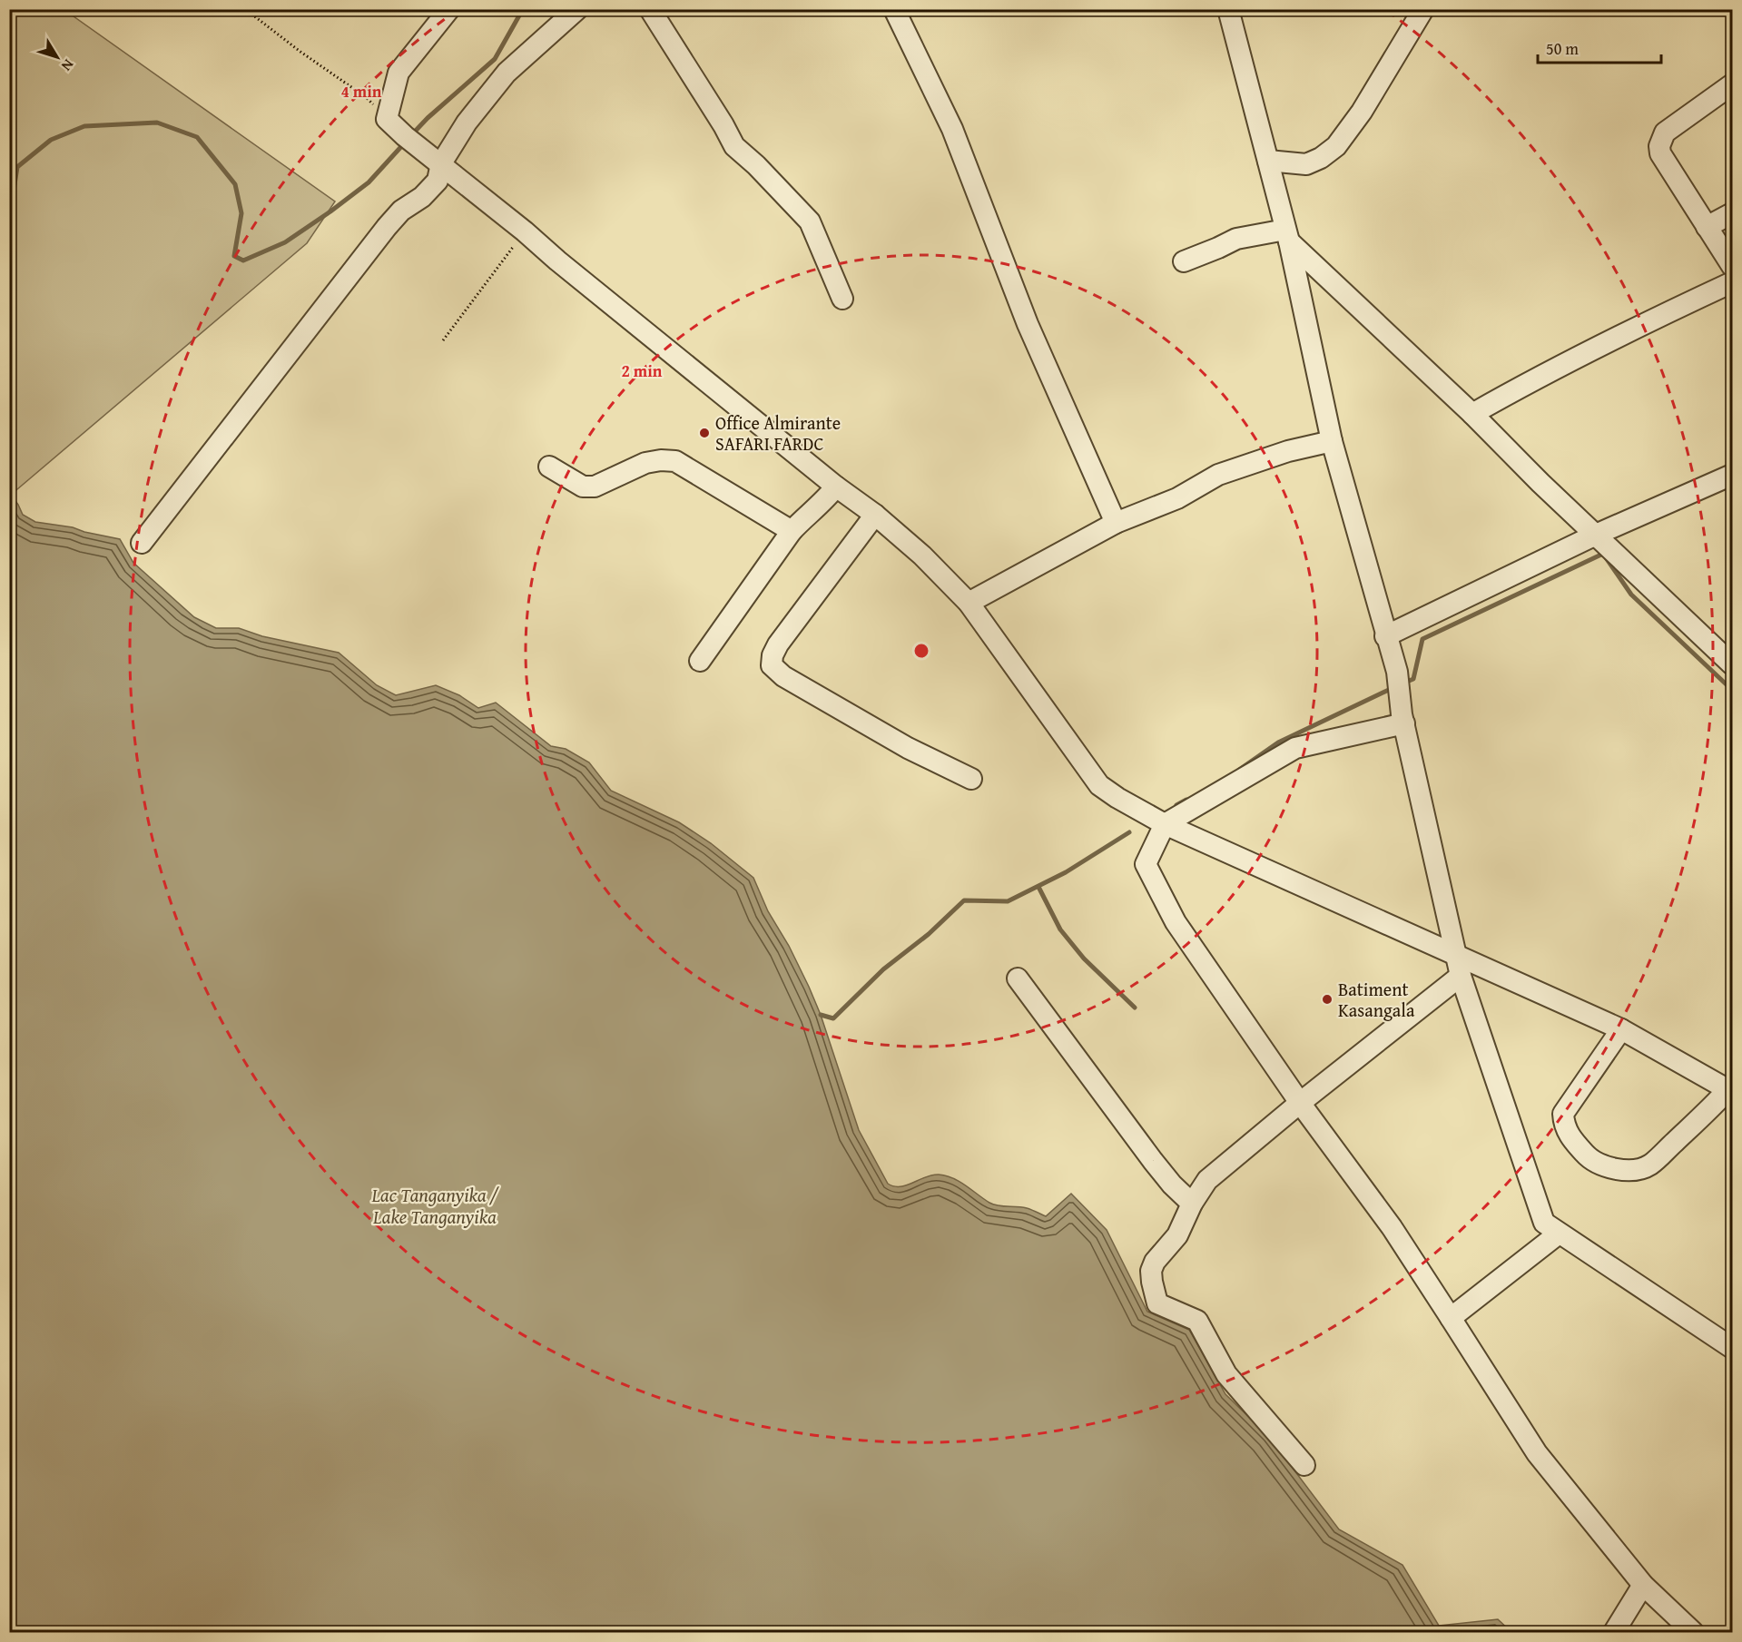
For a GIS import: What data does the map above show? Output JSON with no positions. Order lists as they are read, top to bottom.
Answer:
{
  "water": ["Lac Tanganyika / Lake Tanganyika"],
  "places": ["Office Almirante SAFARI FARDC", "Batiment Kasangala"],
  "scale_bar": "50 m",
  "north": "bottom right",
  "rings": ["4 min", "2 min"]
}
